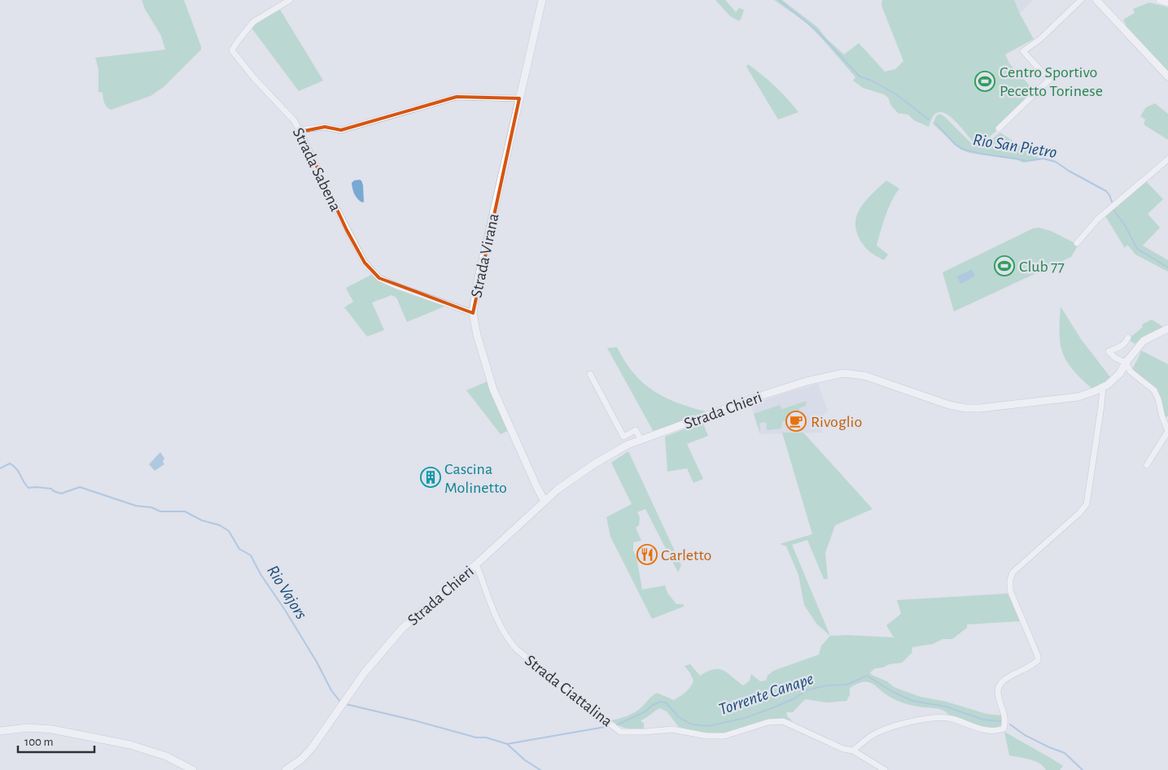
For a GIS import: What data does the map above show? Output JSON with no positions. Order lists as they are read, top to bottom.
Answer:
{
  "streets": {
    "main road": ["Strada Virana", "Strada Chieri"],
    "street": ["Strada Sabena", "Strada Ciattalina"]
  },
  "crossings": [
    ["Strada Sabena", "Strada Virana"],
    ["Strada Virana", "Strada Chieri"],
    ["Strada Chieri", "Strada Ciattalina"]
  ],
  "water": ["Rio San Pietro", "Rio Vajors", "Torrente Canape"],
  "places": {
    "sports": ["Centro Sportivo Pecetto Torinese", "Club 77"],
    "cafe": ["Rivoglio"],
    "building": ["Cascina Molinetto"],
    "restaurant": ["Carletto"]
  },
  "scale_bar": "100 m"
}
